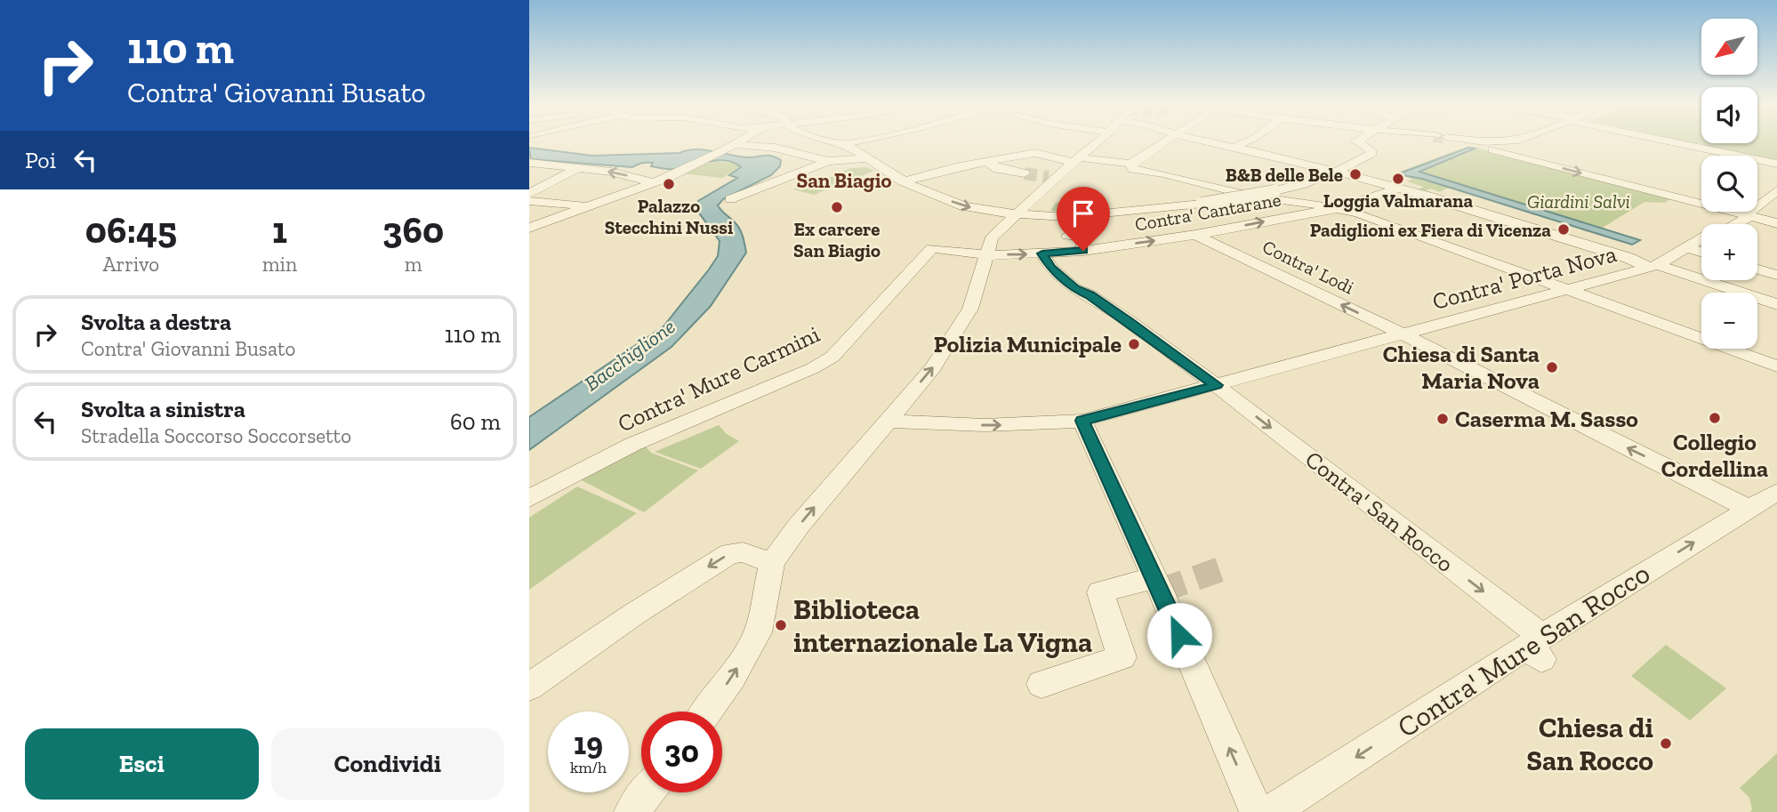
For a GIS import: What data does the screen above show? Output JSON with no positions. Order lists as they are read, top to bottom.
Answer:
{
  "streets": {
    "street": [
      "Contra' Cantarane",
      "Contra' Lodi",
      "Contra' Porta Nova",
      "Contra' Mure Carmini",
      "Contra' San Rocco",
      "Contra' Mure San Rocco"
    ]
  },
  "crossings": [
    ["Contra' Cantarane", "Contra' Lodi"],
    ["Contra' Cantarane", "Contra' Mure Carmini"],
    ["Contra' Cantarane", "Contra' San Rocco"],
    ["Contra' Lodi", "Contra' Porta Nova"],
    ["Contra' Lodi", "Contra' Mure San Rocco"],
    ["Contra' Porta Nova", "Contra' San Rocco"],
    ["Contra' San Rocco", "Contra' Mure San Rocco"]
  ],
  "one_way": ["Contra' San Rocco"],
  "districts": ["San Biagio"],
  "water": ["Bacchiglione"],
  "parks": ["Giardini Salvi"],
  "places": [
    "B&B delle Bele",
    "Loggia Valmarana",
    "Palazzo Stecchini Nussi",
    "Ex carcere San Biagio",
    "Padiglioni ex Fiera di Vicenza",
    "Polizia Municipale",
    "Chiesa di Santa Maria Nova",
    "Collegio Cordellina",
    "Caserma M. Sasso",
    "Biblioteca internazionale La Vigna",
    "Chiesa di San Rocco"
  ],
  "north": "bottom left",
  "page": {
    "turn": ["110 m", "Contra' Giovanni Busato"],
    "map_buttons": ["+", "−"],
    "then": "Poi",
    "eta": [
      "06:45",
      "Arrivo",
      "1",
      "min",
      "360",
      "m"
    ],
    "list": [
      {
        "name": "Svolta a destra",
        "note": "Contra' Giovanni Busato",
        "value": "110 m"
      },
      {
        "name": "Svolta a sinistra",
        "note": "Stradella Soccorso Soccorsetto",
        "value": "60 m"
      }
    ],
    "speed": "19 km/h",
    "limit": "30",
    "buttons": ["Esci", "Condividi"]
  }
}
